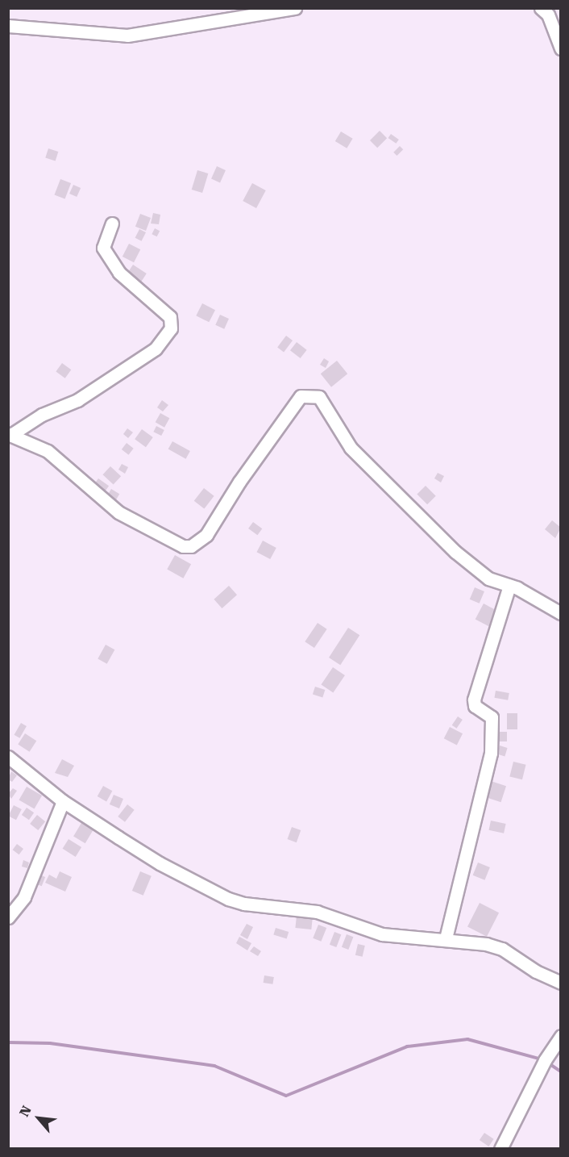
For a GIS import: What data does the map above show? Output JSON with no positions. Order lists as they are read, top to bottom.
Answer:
{
  "north": "top left"
}
